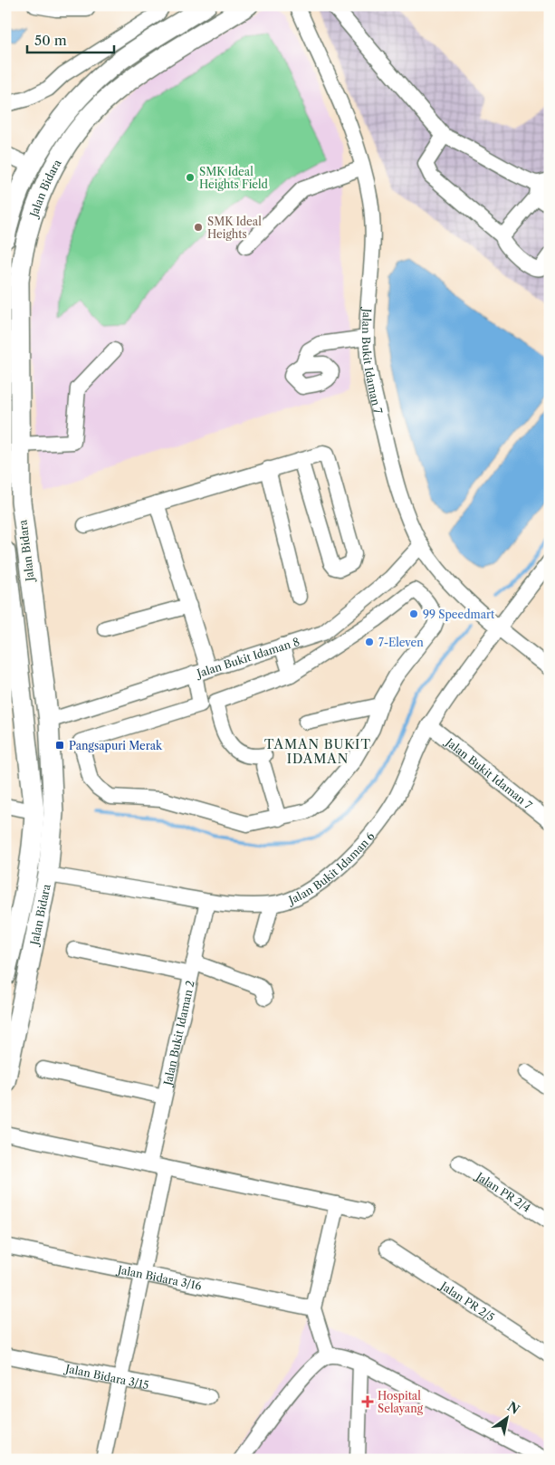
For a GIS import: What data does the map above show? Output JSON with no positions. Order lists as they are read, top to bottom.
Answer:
{
  "streets": {
    "main road": ["Jalan Bidara"],
    "street": [
      "Jalan Bukit Idaman 7",
      "Jalan Bukit Idaman 8",
      "Jalan Bukit Idaman 6",
      "Jalan Bukit Idaman 2",
      "Jalan PR 2/4",
      "Jalan Bidara 3/16",
      "Jalan PR 2/5",
      "Jalan Bidara 3/15"
    ]
  },
  "crossings": [
    ["Jalan Bidara", "Jalan Bukit Idaman 8"],
    ["Jalan Bidara", "Jalan Bukit Idaman 6"],
    ["Jalan Bukit Idaman 7", "Jalan Bukit Idaman 8"],
    ["Jalan Bukit Idaman 7", "Jalan Bukit Idaman 6"],
    ["Jalan Bukit Idaman 6", "Jalan Bukit Idaman 2"]
  ],
  "districts": ["TAMAN BUKIT IDAMAN"],
  "places": {
    "other": [
      "SMK Ideal Heights Field",
      "SMK Ideal Heights",
      "99 Speedmart",
      "7-Eleven"
    ],
    "transit": ["Pangsapuri Merak"],
    "health": ["Hospital Selayang"]
  },
  "scale_bar": "50 m",
  "north": "top right"
}
